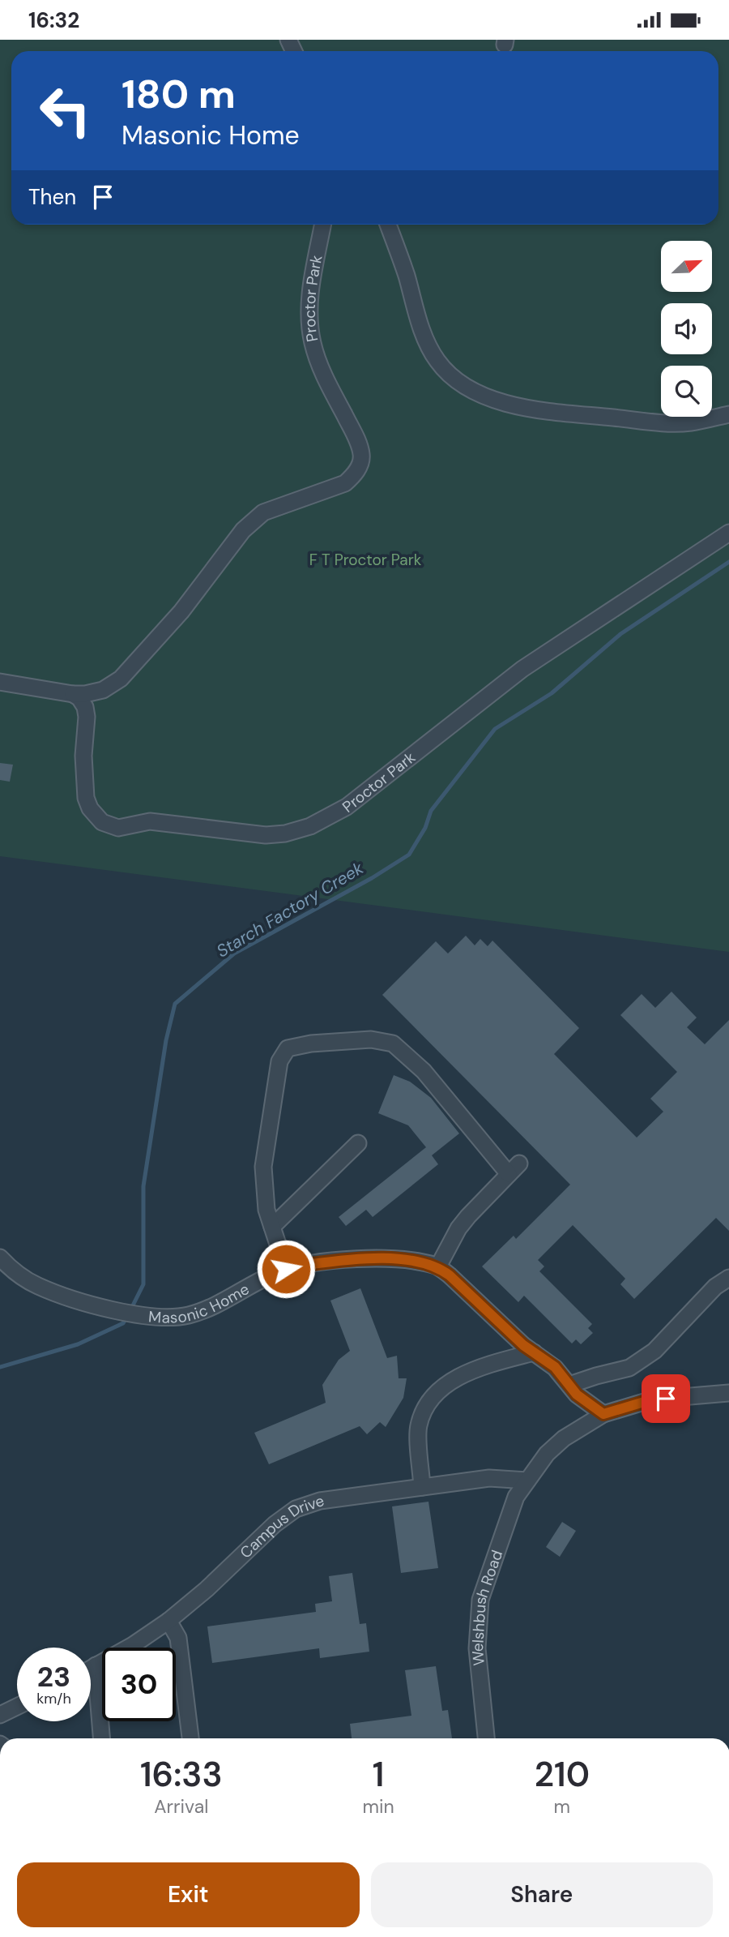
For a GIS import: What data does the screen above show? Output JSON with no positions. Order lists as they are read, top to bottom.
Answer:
{
  "streets": {
    "street": [
      "Proctor Park",
      "Masonic Home",
      "Campus Drive",
      "Welshbush Road"
    ]
  },
  "crossings": [
    ["Campus Drive", "Welshbush Road"]
  ],
  "water": ["Starch Factory Creek"],
  "parks": ["F T Proctor Park"],
  "north": "top right",
  "page": {
    "status": "16:32",
    "turn": ["180 m", "Masonic Home"],
    "then": "Then",
    "speed": "23 km/h",
    "limit": "30",
    "eta": [
      "16:33",
      "Arrival",
      "1",
      "min",
      "210",
      "m"
    ],
    "buttons": ["Exit", "Share"]
  }
}
